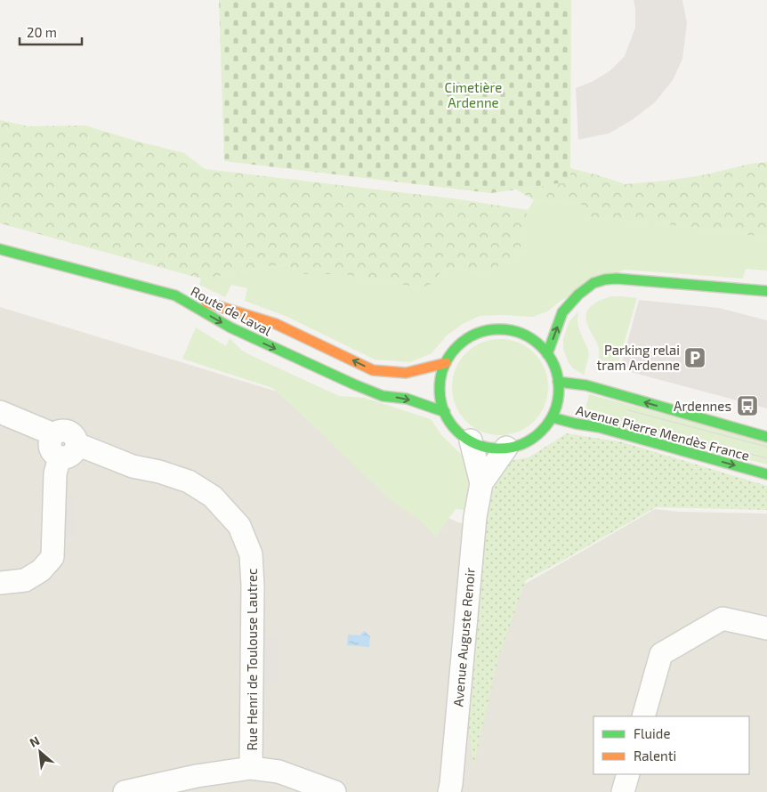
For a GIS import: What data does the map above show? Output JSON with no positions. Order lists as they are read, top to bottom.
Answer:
{
  "streets": {
    "main road": ["Route de Laval", "Avenue Pierre Mendès France"],
    "street": ["Avenue Auguste Renoir", "Rue Henri de Toulouse Lautrec"]
  },
  "crossings": [
    ["Route de Laval", "Avenue Pierre Mendès France"],
    ["Route de Laval", "Avenue Auguste Renoir"],
    ["Avenue Pierre Mendès France", "Avenue Auguste Renoir"]
  ],
  "parks": ["Cimetière Ardenne"],
  "places": {
    "parking": ["Parking relai tram Ardenne"],
    "bus stop": ["Ardennes"]
  },
  "legend": ["Fluide", "Ralenti"],
  "scale_bar": "20 m",
  "north": "top left"
}
